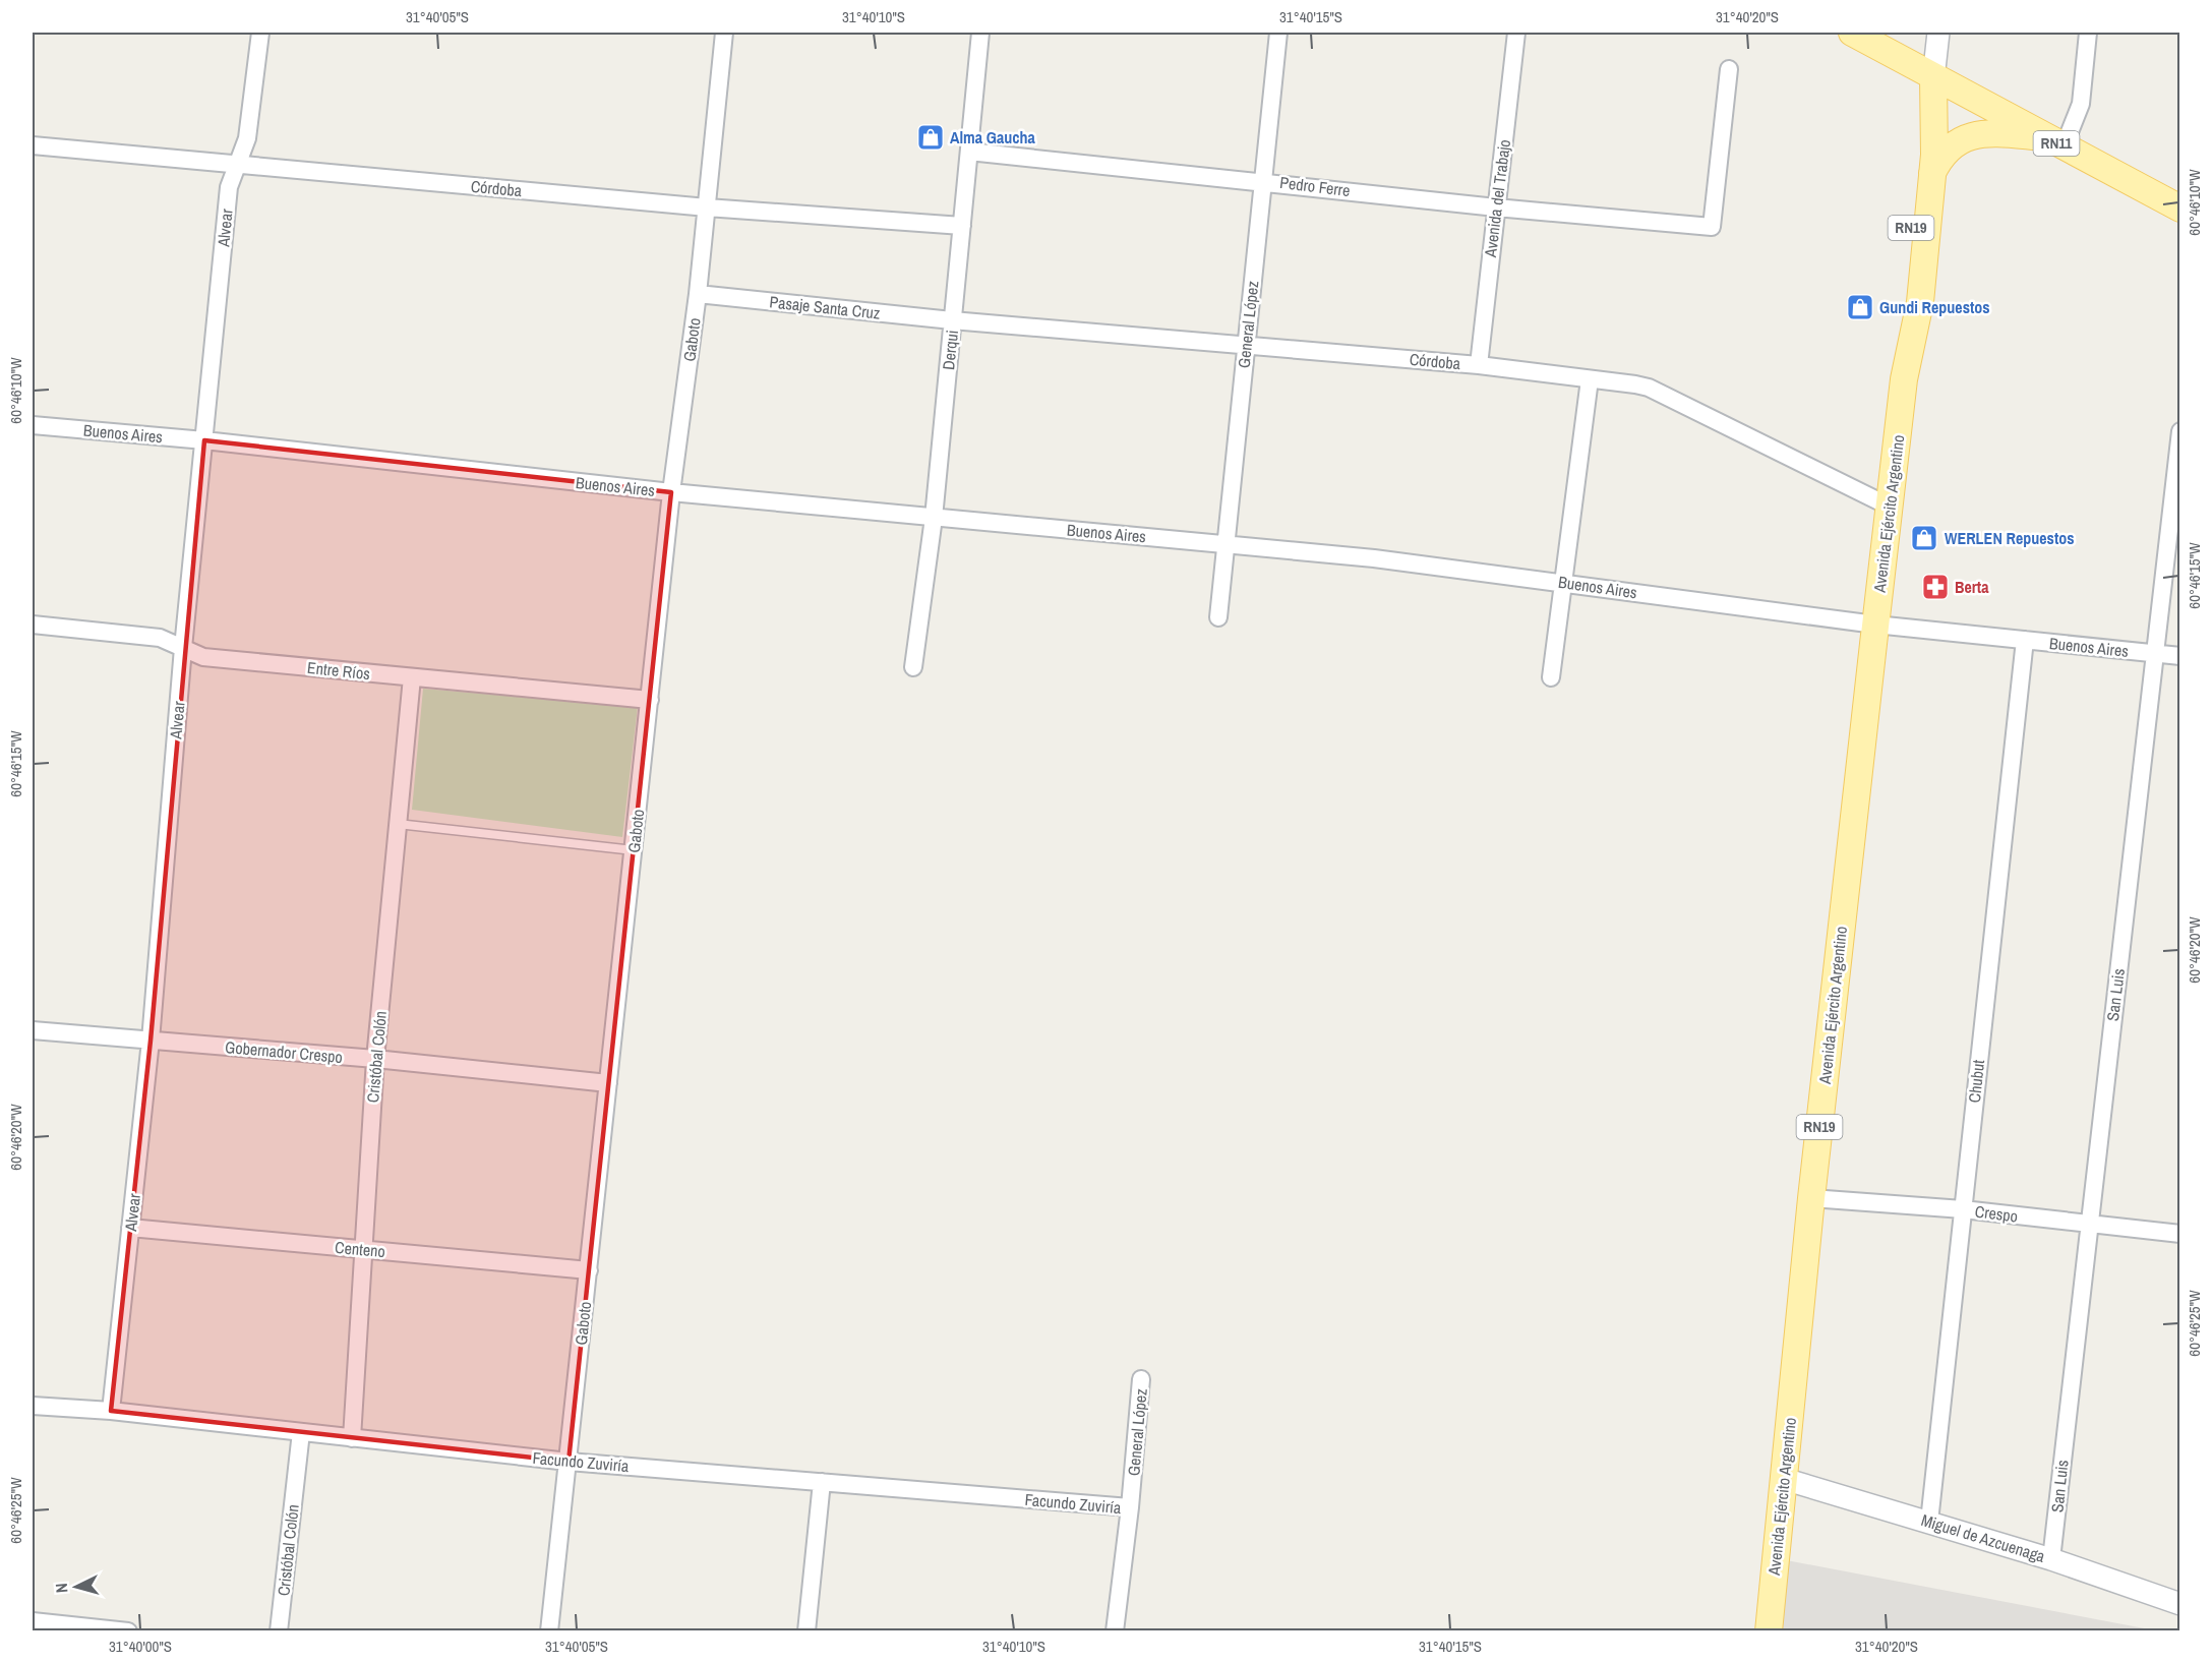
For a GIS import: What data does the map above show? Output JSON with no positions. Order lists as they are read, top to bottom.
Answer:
{
  "streets": {
    "main road": ["RN11", "RN19", "Avenida Ejército Argentino"],
    "street": [
      "Pedro Ferre",
      "Córdoba",
      "Avenida del Trabajo",
      "Alvear",
      "Pasaje Santa Cruz",
      "General López",
      "Gaboto",
      "Derqui",
      "Buenos Aires",
      "Entre Ríos",
      "San Luis",
      "Gobernador Crespo",
      "Cristóbal Colón",
      "Chubut",
      "Crespo",
      "Centeno",
      "Facundo Zuviría",
      "Miguel de Azcuenaga"
    ]
  },
  "crossings": [
    ["RN11", "Avenida Ejército Argentino"],
    ["Pedro Ferre", "Avenida del Trabajo"],
    ["Pedro Ferre", "General López"],
    ["Pedro Ferre", "Derqui"],
    ["Córdoba", "Avenida del Trabajo"],
    ["Córdoba", "Alvear"],
    ["Córdoba", "Pasaje Santa Cruz"],
    ["Córdoba", "General López"],
    ["Córdoba", "Gaboto"],
    ["Córdoba", "Derqui"],
    ["Córdoba", "Avenida Ejército Argentino"],
    ["Alvear", "Buenos Aires"],
    ["Alvear", "Entre Ríos"],
    ["Alvear", "Gobernador Crespo"],
    ["Alvear", "Centeno"],
    ["Alvear", "Facundo Zuviría"],
    ["Pasaje Santa Cruz", "Gaboto"],
    ["Pasaje Santa Cruz", "Derqui"],
    ["General López", "Buenos Aires"],
    ["General López", "Facundo Zuviría"],
    ["Gaboto", "Buenos Aires"],
    ["Gaboto", "Entre Ríos"],
    ["Gaboto", "Gobernador Crespo"],
    ["Gaboto", "Centeno"],
    ["Gaboto", "Facundo Zuviría"],
    ["Derqui", "Buenos Aires"],
    ["Buenos Aires", "Avenida Ejército Argentino"],
    ["Buenos Aires", "San Luis"],
    ["Buenos Aires", "Chubut"],
    ["Avenida Ejército Argentino", "Crespo"],
    ["Avenida Ejército Argentino", "Miguel de Azcuenaga"],
    ["Entre Ríos", "Cristóbal Colón"],
    ["San Luis", "Crespo"],
    ["San Luis", "Miguel de Azcuenaga"],
    ["Gobernador Crespo", "Cristóbal Colón"],
    ["Cristóbal Colón", "Centeno"],
    ["Cristóbal Colón", "Facundo Zuviría"],
    ["Chubut", "Crespo"],
    ["Chubut", "Miguel de Azcuenaga"]
  ],
  "places": {
    "shop": ["Alma Gaucha", "Gundi Repuestos", "WERLEN Repuestos"],
    "pharmacy": ["Berta"]
  },
  "north": "left",
  "coordinates": [
    "31°40'05\"S",
    "31°40'10\"S",
    "31°40'15\"S",
    "31°40'20\"S",
    "60°46'10\"W",
    "60°46'15\"W",
    "60°46'20\"W",
    "60°46'25\"W",
    "31°40'00\"S"
  ]
}
